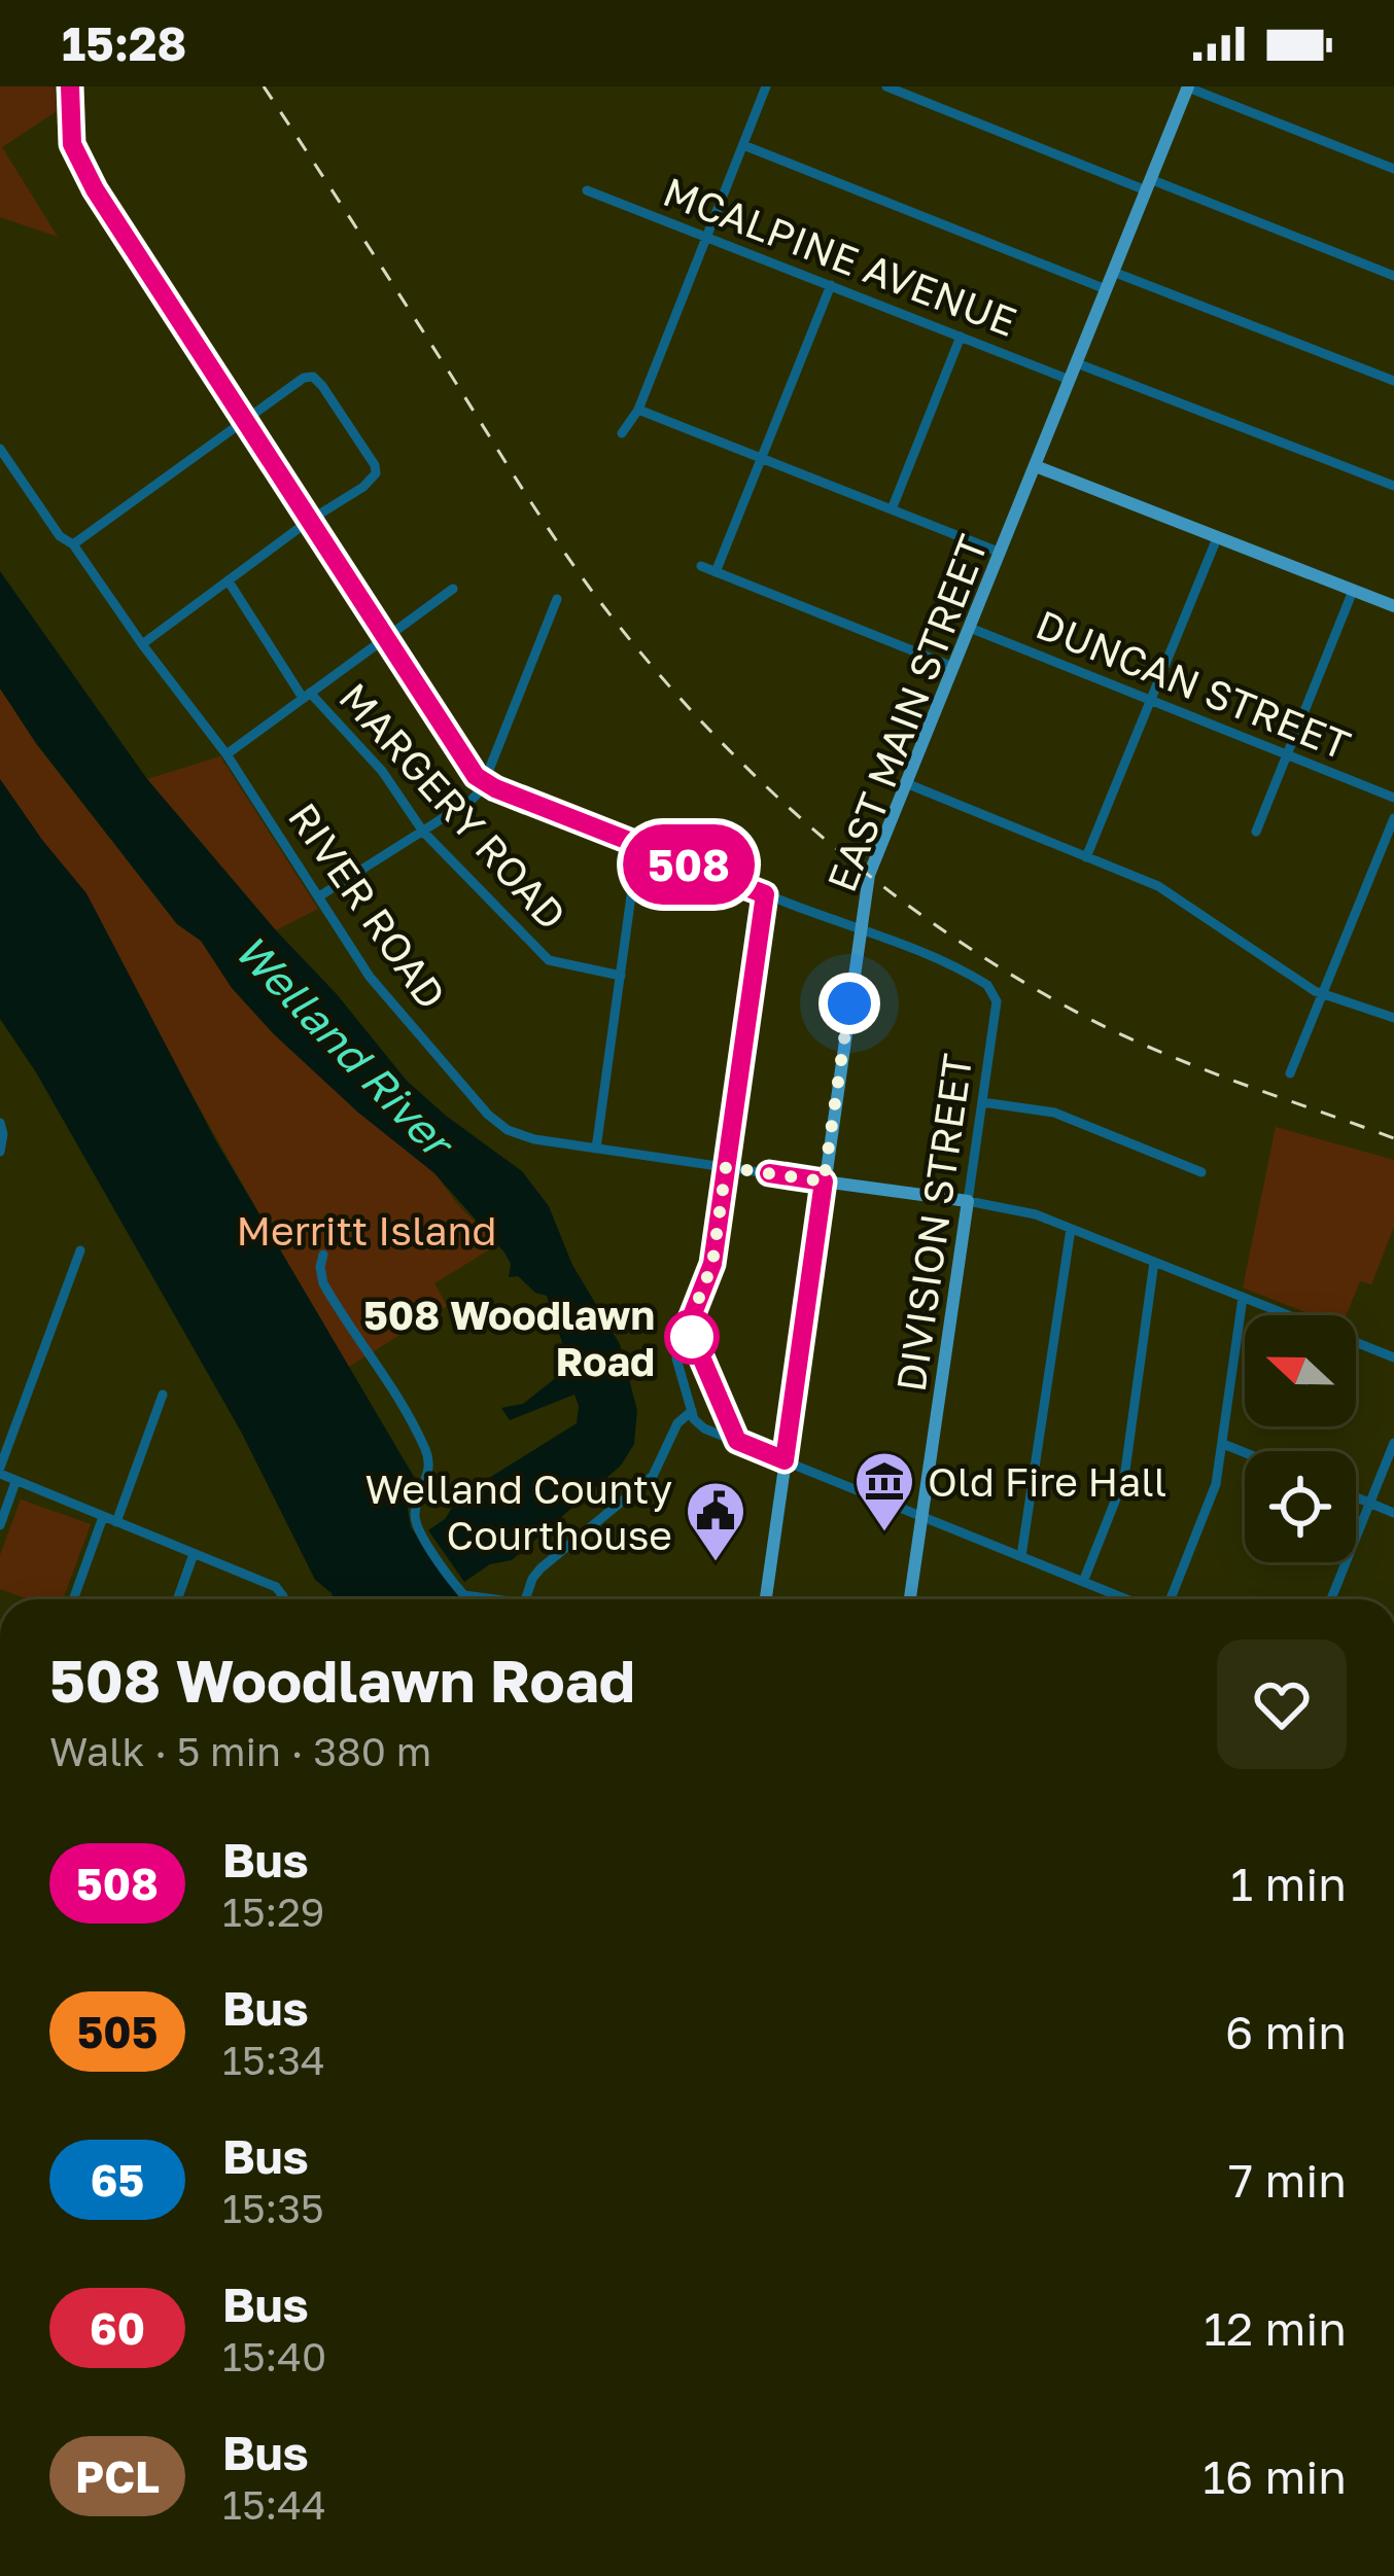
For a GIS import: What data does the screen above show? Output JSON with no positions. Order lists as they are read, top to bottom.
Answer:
{
  "streets": {
    "main road": ["EAST MAIN STREET", "DIVISION STREET"],
    "street": [
      "MCALPINE AVENUE",
      "DUNCAN STREET",
      "MARGERY ROAD",
      "RIVER ROAD"
    ]
  },
  "crossings": [
    ["MCALPINE AVENUE", "EAST MAIN STREET"],
    ["DUNCAN STREET", "EAST MAIN STREET"],
    ["EAST MAIN STREET", "RIVER ROAD"],
    ["EAST MAIN STREET", "DIVISION STREET"]
  ],
  "water": ["Welland River"],
  "parks": ["Merritt Island"],
  "places": {
    "other": ["508 Woodlawn Road"],
    "museum": ["Old Fire Hall"],
    "public building": ["Welland County Courthouse"]
  },
  "lines": ["bus line 508"],
  "north": "left",
  "page": {
    "status": "15:28",
    "on_map": "508",
    "heading": ["508 Woodlawn Road", "Walk · 5 min · 380 m"],
    "list": [
      {
        "mark": "508",
        "name": "Bus",
        "note": "15:29",
        "value": "1 min"
      },
      {
        "mark": "505",
        "name": "Bus",
        "note": "15:34",
        "value": "6 min"
      },
      {
        "mark": "65",
        "name": "Bus",
        "note": "15:35",
        "value": "7 min"
      },
      {
        "mark": "60",
        "name": "Bus",
        "note": "15:40",
        "value": "12 min"
      },
      {
        "mark": "PCL",
        "name": "Bus",
        "note": "15:44",
        "value": "16 min"
      }
    ]
  }
}
